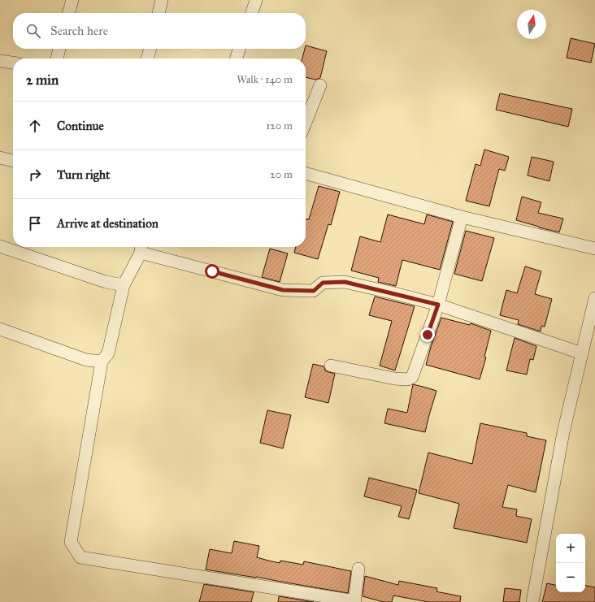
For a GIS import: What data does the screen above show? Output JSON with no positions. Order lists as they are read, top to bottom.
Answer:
{
  "north": "top",
  "page": {
    "search": "Search here",
    "heading": ["2 min", "Walk · 140 m"],
    "list": [
      ["Continue", "120 m"],
      ["Turn right", "20 m"],
      "Arrive at destination"
    ],
    "map_buttons": ["+", "−"]
  }
}
